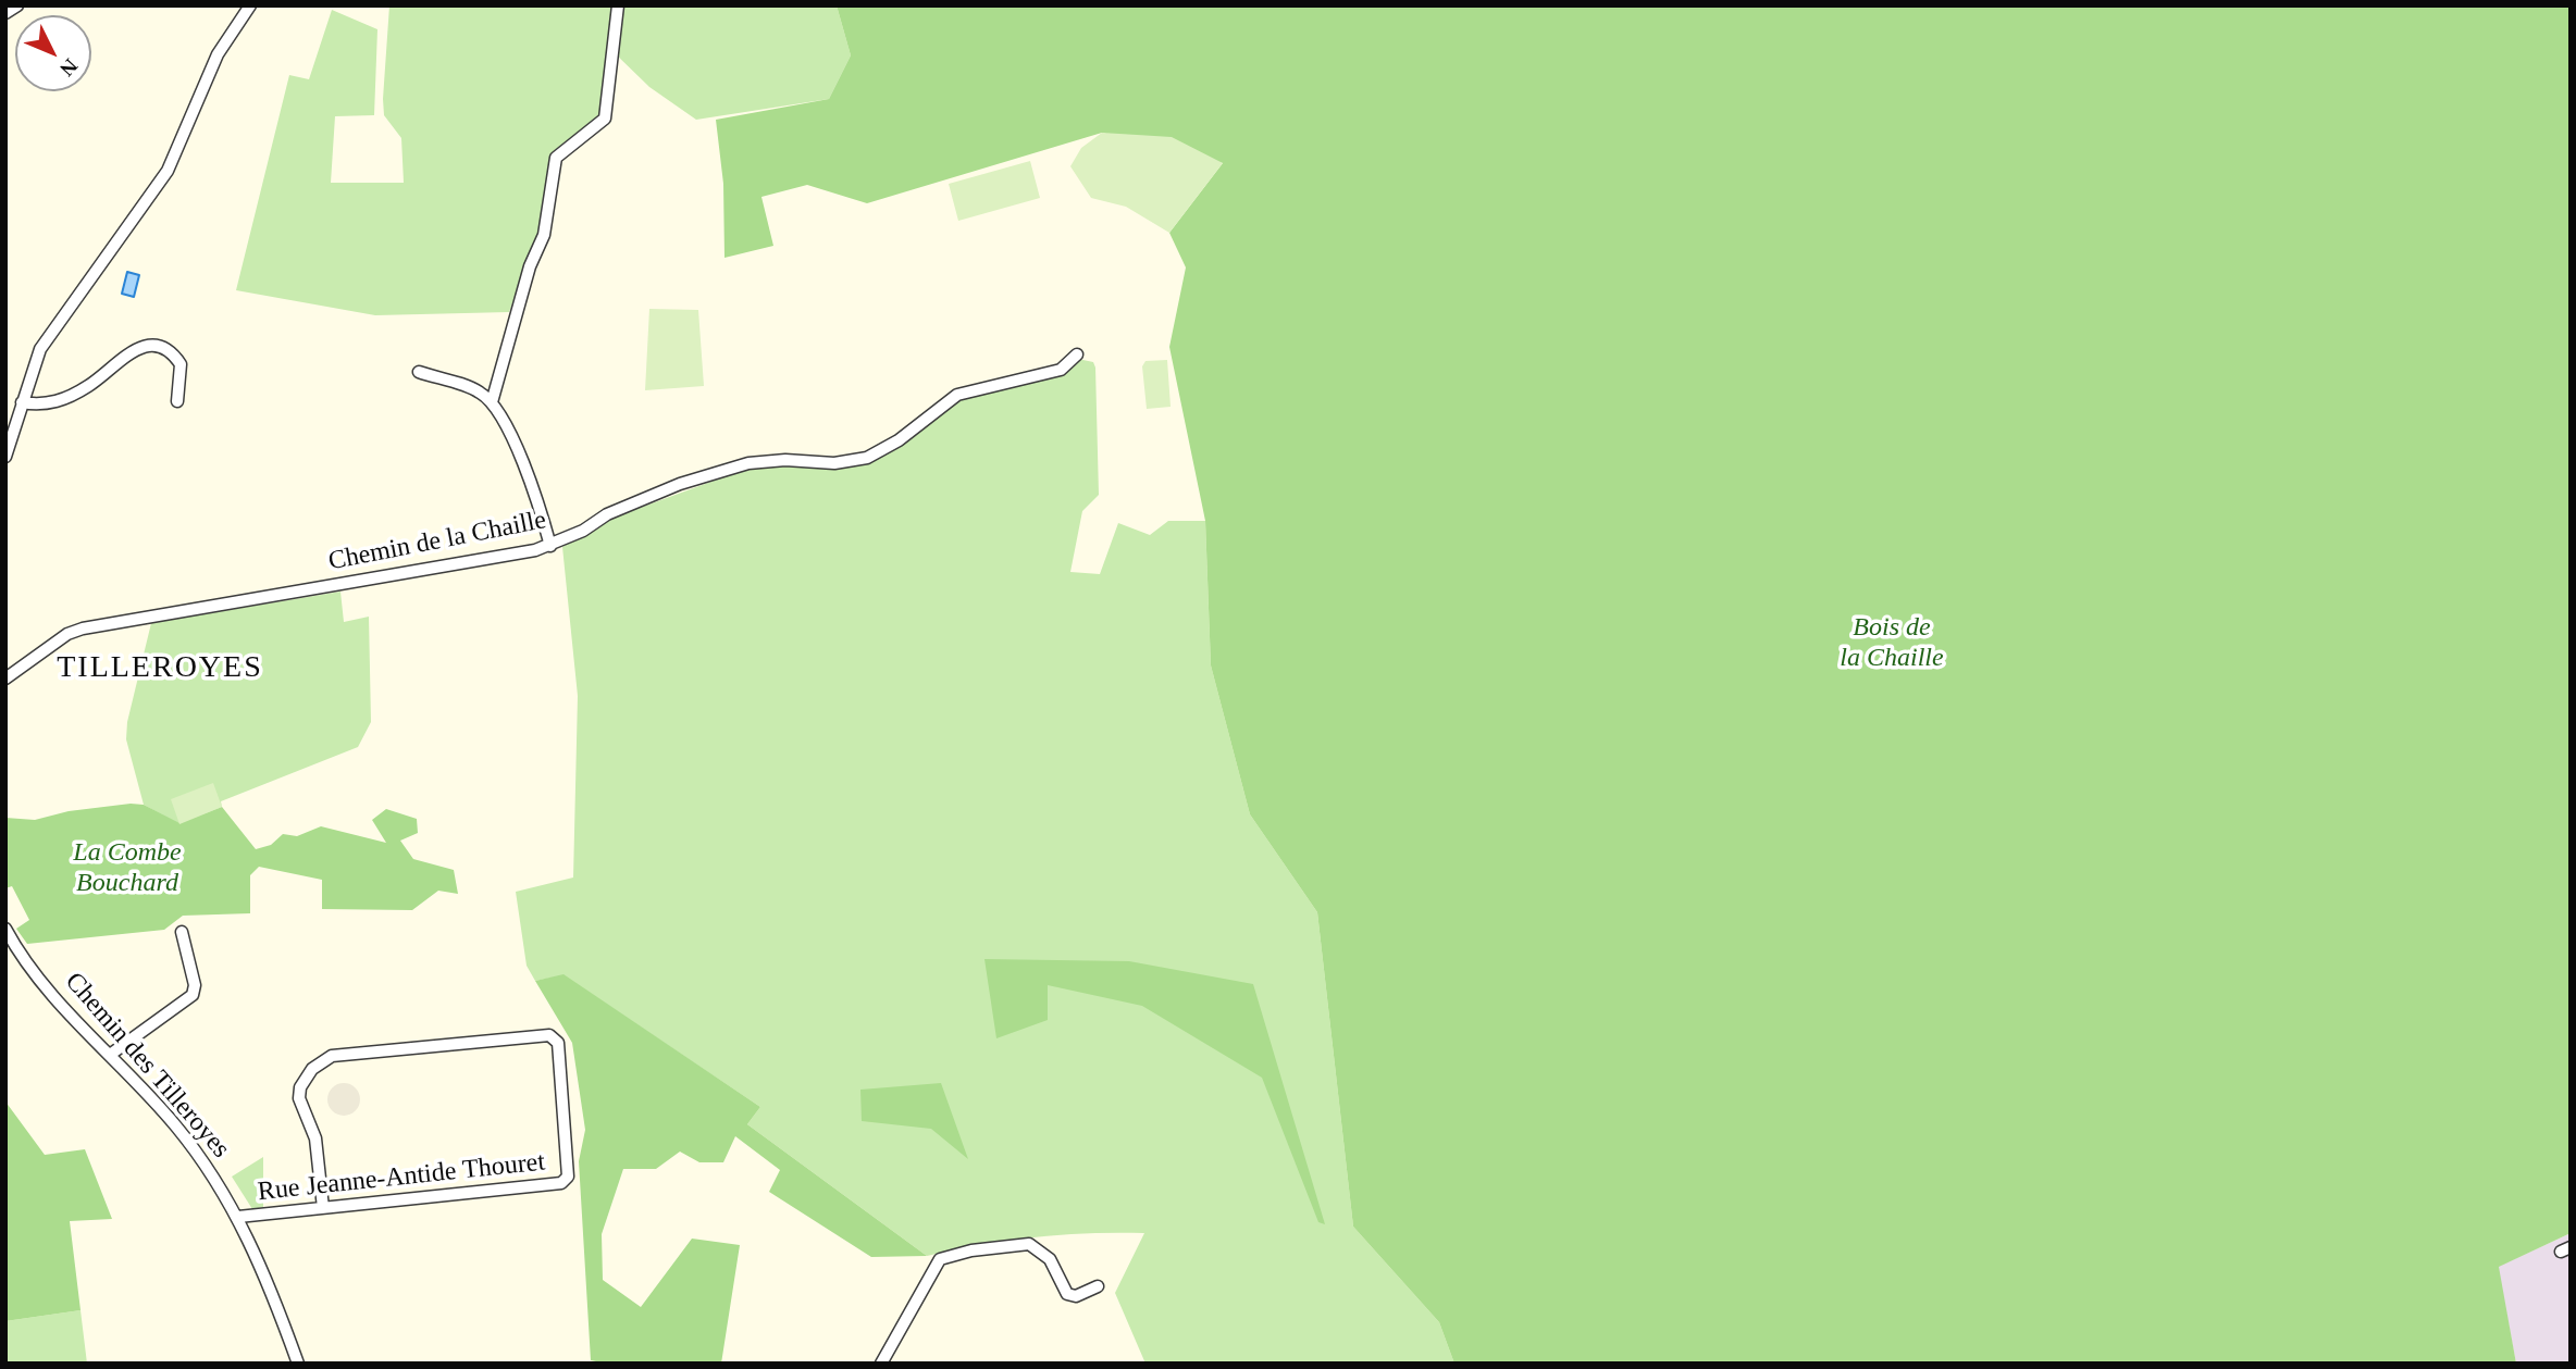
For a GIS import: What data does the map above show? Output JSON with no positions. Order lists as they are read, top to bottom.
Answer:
{
  "streets": {
    "street": ["Chemin de la Chaille", "Chemin des Tilleroyes", "Rue Jeanne-Antide Thouret"]
  },
  "crossings": [
    ["Chemin des Tilleroyes", "Rue Jeanne-Antide Thouret"]
  ],
  "districts": ["TILLEROYES"],
  "parks": ["Bois de la Chaille", "La Combe Bouchard"],
  "north": "bottom right"
}
